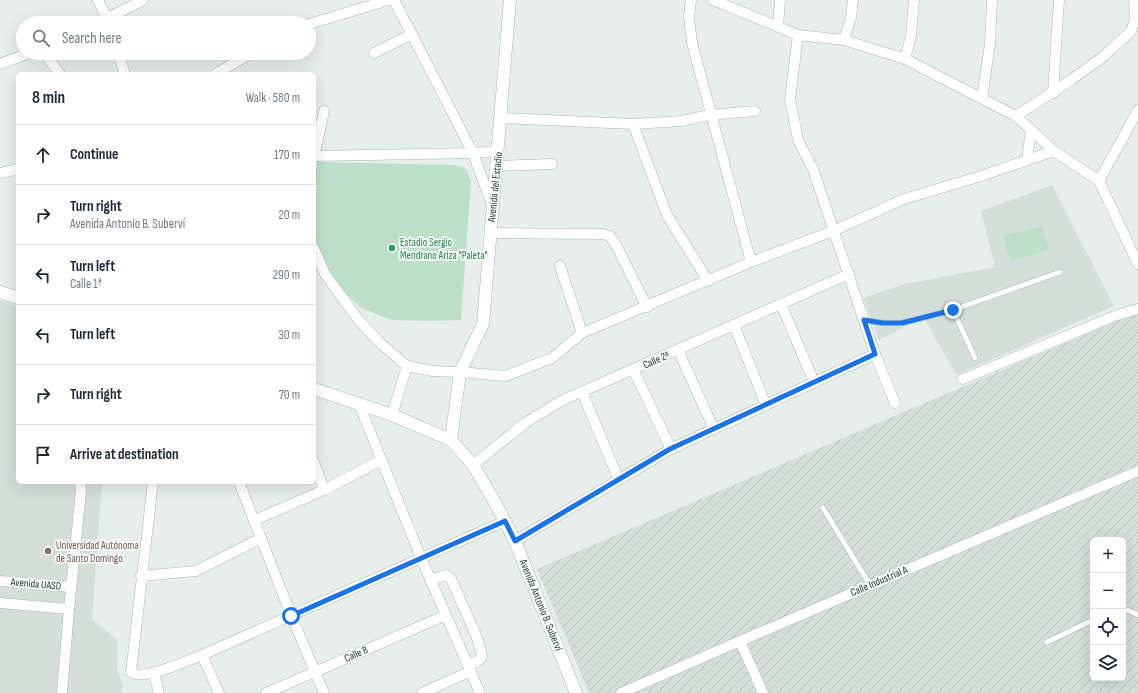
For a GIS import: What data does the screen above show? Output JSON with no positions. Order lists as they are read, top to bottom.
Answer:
{
  "streets": {
    "main road": ["Avenida del Estadio", "Avenida Antonio B. Suberví"],
    "street": [
      "Calle 2ª",
      "Calle Industrial A",
      "Avenida UASD",
      "Calle B"
    ]
  },
  "crossings": [
    ["Avenida del Estadio", "Avenida Antonio B. Suberví"],
    ["Calle 2ª", "Avenida Antonio B. Suberví"]
  ],
  "places": ["Estadio Sergio Mendrano Ariza \"Paleta\"", "Universidad Autónoma de Santo Domingo"],
  "page": {
    "search": "Search here",
    "heading": ["8 min", "Walk · 580 m"],
    "list": [
      ["Continue", "170 m"],
      ["Turn right", "Avenida Antonio B. Suberví", "20 m"],
      ["Turn left", "Calle 1ª", "290 m"],
      ["Turn left", "30 m"],
      ["Turn right", "70 m"],
      "Arrive at destination"
    ],
    "map_buttons": ["+", "−"]
  }
}
